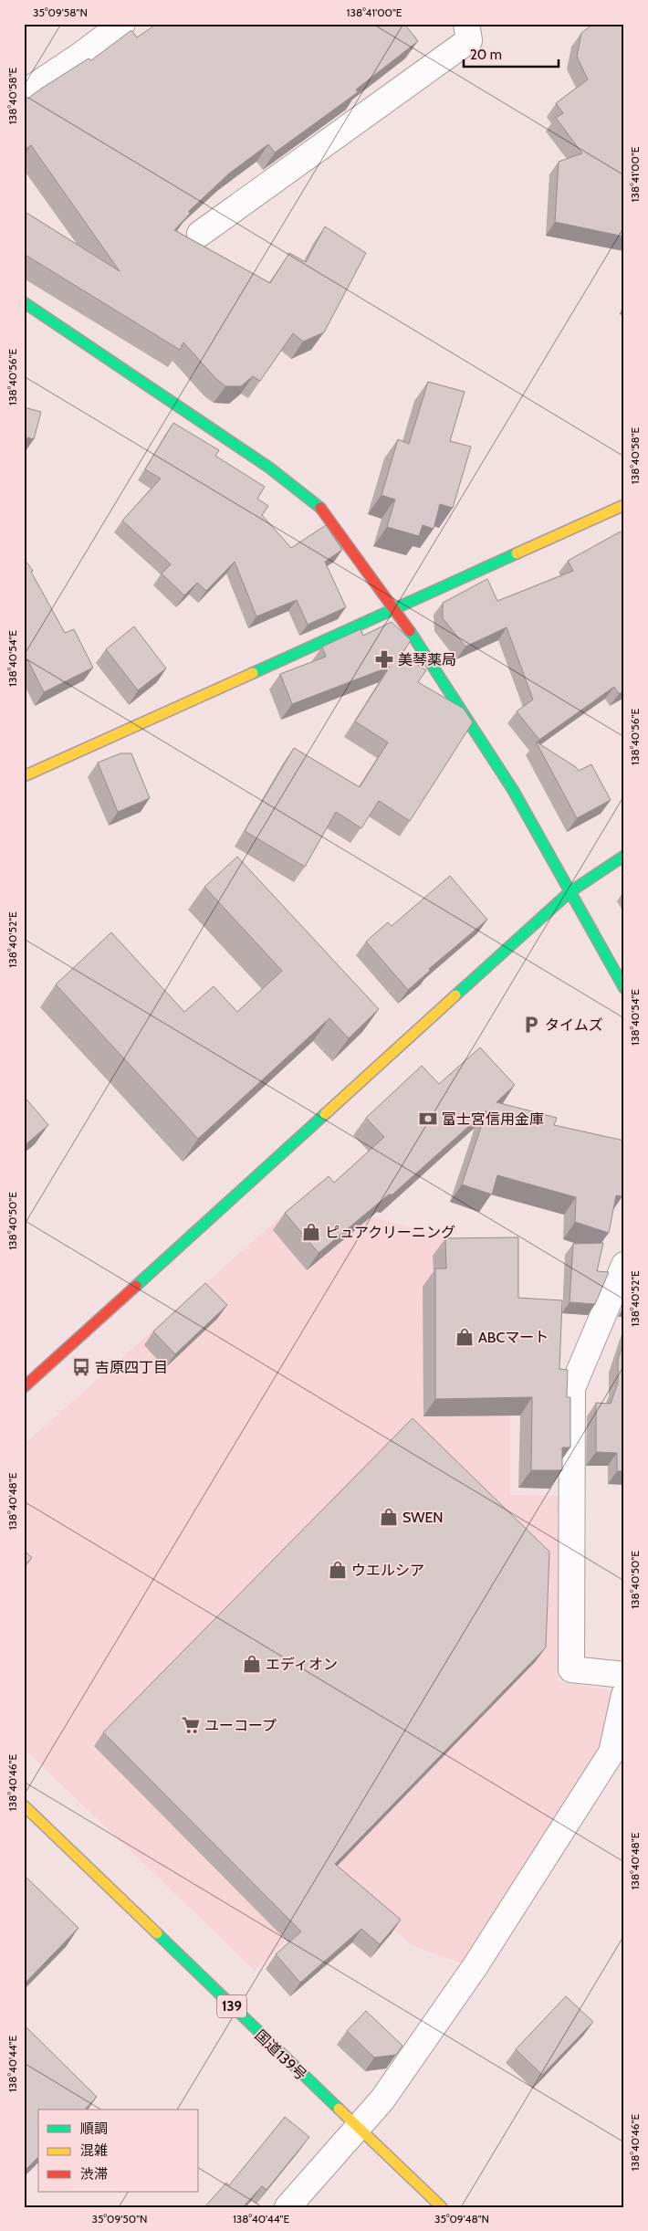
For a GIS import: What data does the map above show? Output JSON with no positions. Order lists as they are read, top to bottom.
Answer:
{
  "streets": {
    "main road": ["139", "国道139号"]
  },
  "places": {
    "pharmacy": ["美琴薬局"],
    "parking": ["タイムズ"],
    "bank": ["富士宮信用金庫"],
    "shop": [
      "ピュアクリーニング",
      "ABCマート",
      "SWEN",
      "ウエルシア",
      "エディオン"
    ],
    "bus stop": ["吉原四丁目"],
    "supermarket": ["ユーコープ"]
  },
  "legend": ["順調", "混雑", "渋滞"],
  "scale_bar": "20 m",
  "coordinates": [
    "35°09'58\"N",
    "138°41'00\"E",
    "138°40'58\"E",
    "138°40'56\"E",
    "138°40'54\"E",
    "138°40'52\"E",
    "138°40'50\"E",
    "138°40'48\"E",
    "138°40'46\"E",
    "138°40'44\"E",
    "35°09'50\"N",
    "35°09'48\"N"
  ]
}
